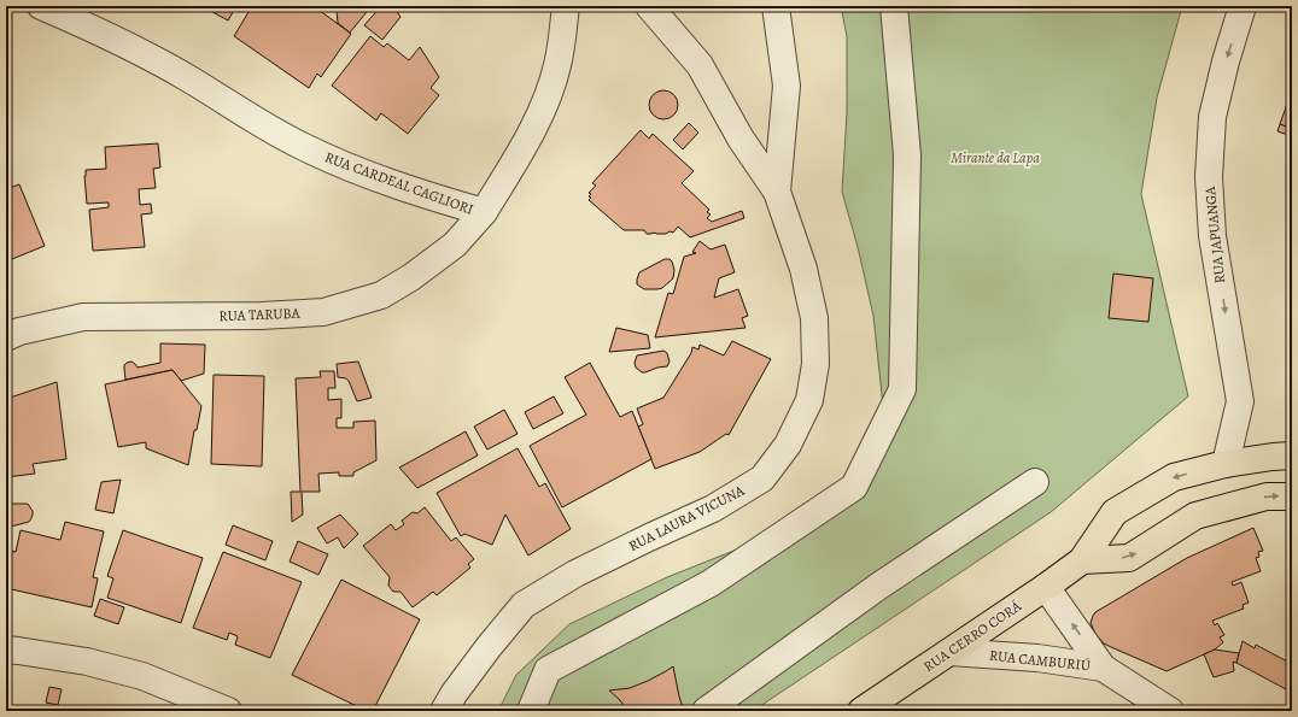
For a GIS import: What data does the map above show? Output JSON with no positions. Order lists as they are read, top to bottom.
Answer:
{
  "streets": {
    "main road": ["RUA CERRO CORÁ"],
    "street": [
      "RUA CARDEAL CAGLIORI",
      "RUA JAPUANGA",
      "RUA TARUBA",
      "RUA LAURA VICUNA",
      "RUA CAMBURIÚ"
    ]
  },
  "crossings": [
    ["RUA CARDEAL CAGLIORI", "RUA TARUBA"],
    ["RUA JAPUANGA", "RUA CERRO CORÁ"],
    ["RUA CERRO CORÁ", "RUA CAMBURIÚ"]
  ],
  "one_way": ["RUA JAPUANGA"],
  "parks": ["Mirante da Lapa"]
}
